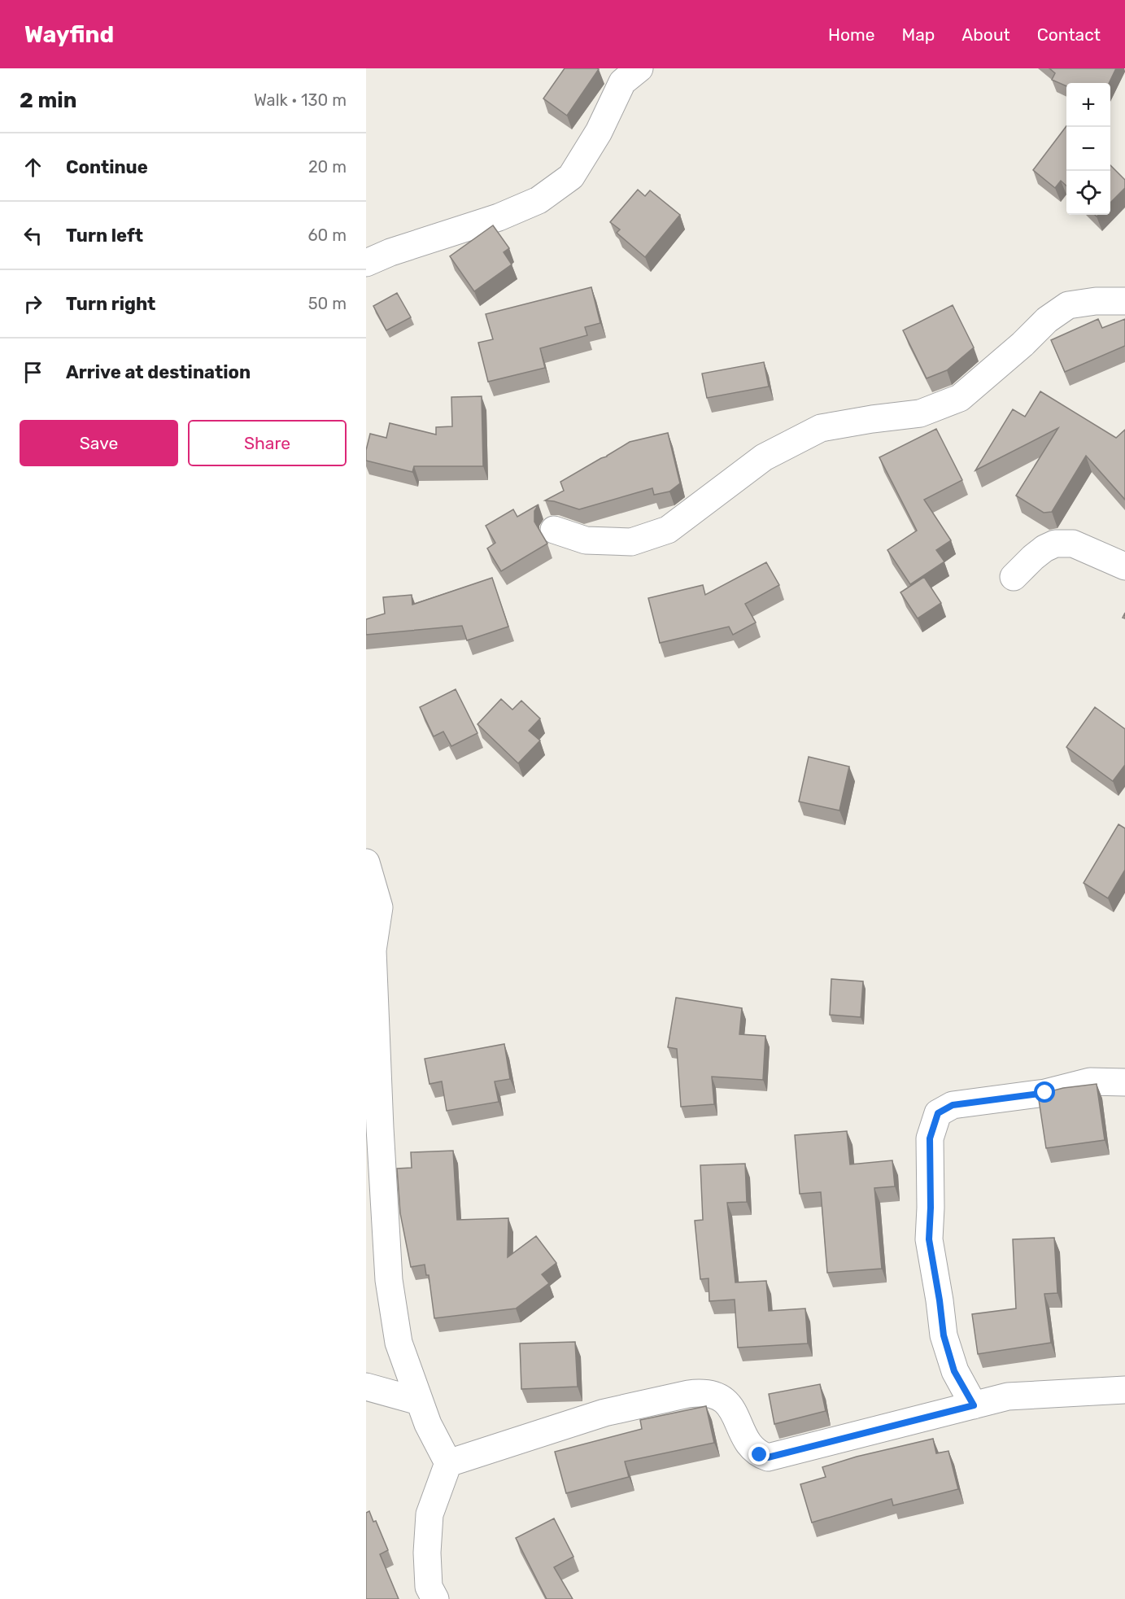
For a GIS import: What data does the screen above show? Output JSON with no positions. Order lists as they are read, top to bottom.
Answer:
{
  "page": {
    "header": "Wayfind",
    "nav": [
      "Home",
      "Map",
      "About",
      "Contact"
    ],
    "heading": ["2 min", "Walk · 130 m"],
    "map_buttons": ["+", "−"],
    "list": [
      ["Continue", "20 m"],
      ["Turn left", "60 m"],
      ["Turn right", "50 m"],
      "Arrive at destination"
    ],
    "buttons": ["Save", "Share"]
  }
}
